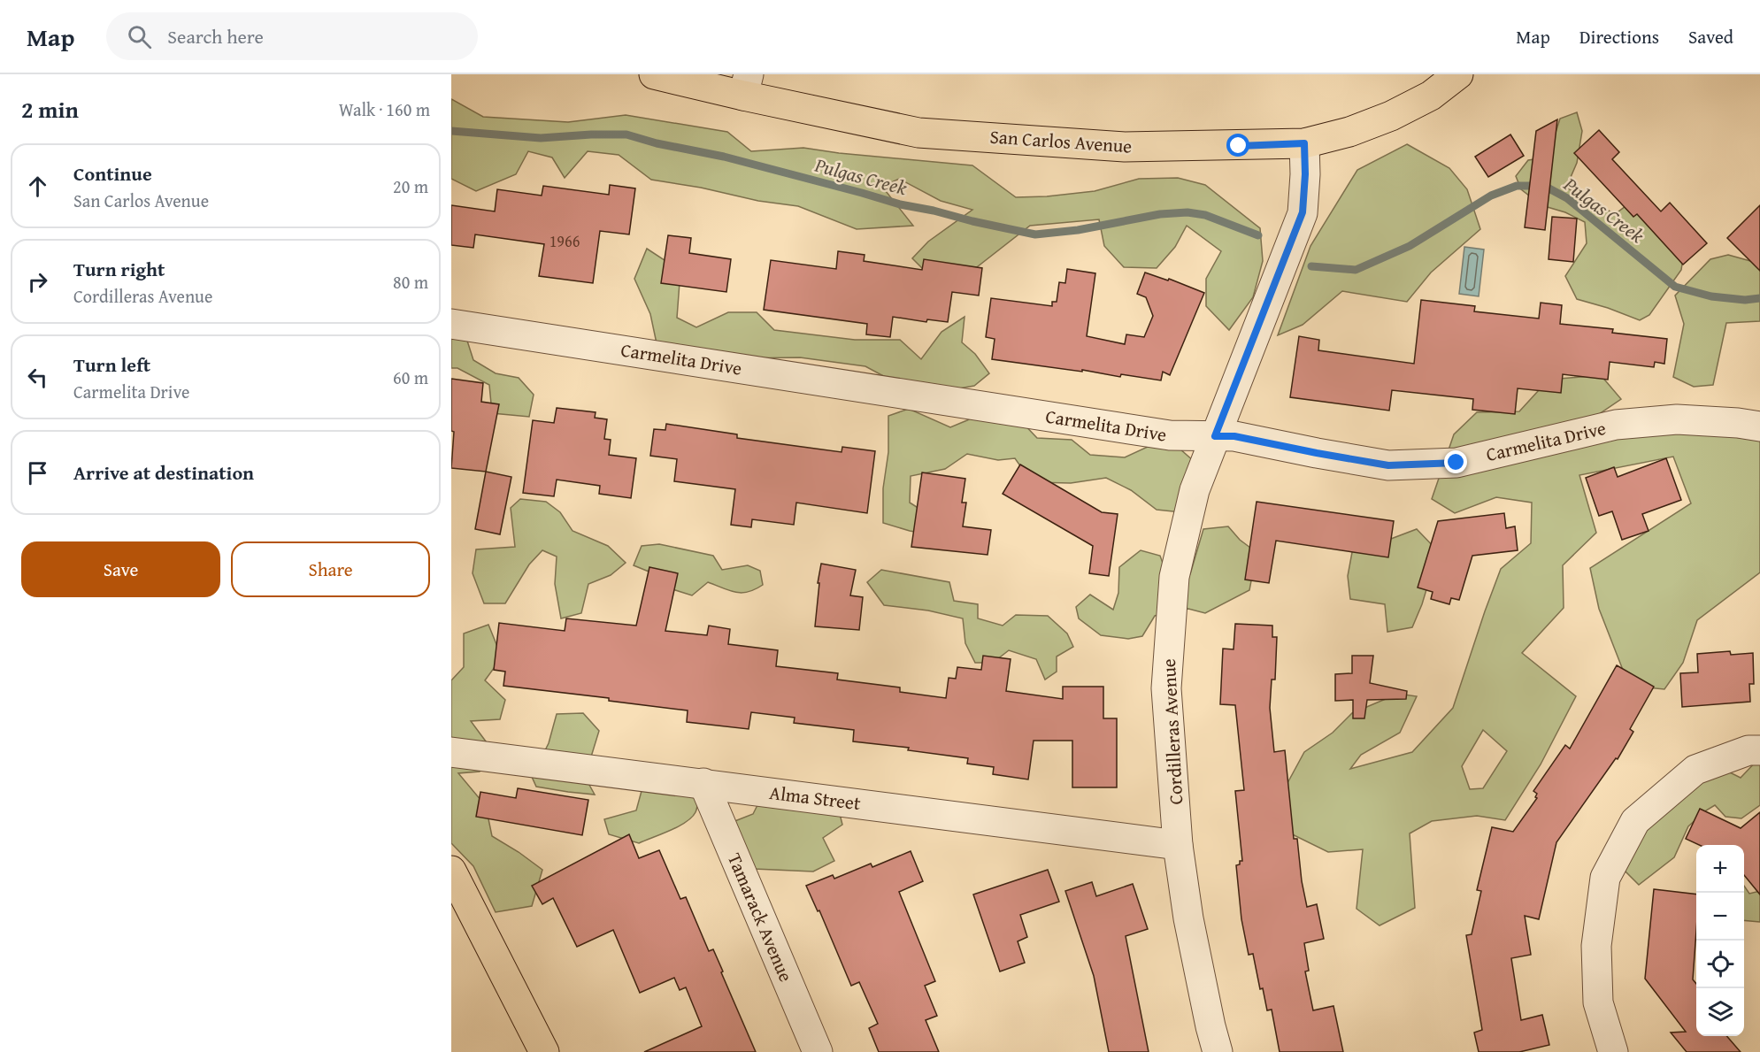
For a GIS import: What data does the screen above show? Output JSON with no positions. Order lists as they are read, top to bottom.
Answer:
{
  "streets": {
    "main road": ["San Carlos Avenue"],
    "street": [
      "Carmelita Drive",
      "Cordilleras Avenue",
      "Alma Street",
      "Tamarack Avenue"
    ]
  },
  "crossings": [
    ["San Carlos Avenue", "Cordilleras Avenue"],
    ["Carmelita Drive", "Cordilleras Avenue"],
    ["Cordilleras Avenue", "Alma Street"],
    ["Alma Street", "Tamarack Avenue"]
  ],
  "water": ["Pulgas Creek"],
  "house_numbers": ["1966"],
  "page": {
    "header": "Map",
    "search": "Search here",
    "nav": ["Map", "Directions", "Saved"],
    "heading": ["2 min", "Walk · 160 m"],
    "list": [
      ["Continue", "San Carlos Avenue", "20 m"],
      ["Turn right", "Cordilleras Avenue", "80 m"],
      ["Turn left", "Carmelita Drive", "60 m"],
      "Arrive at destination"
    ],
    "buttons": ["Save", "Share"],
    "map_buttons": ["+", "−"]
  }
}
